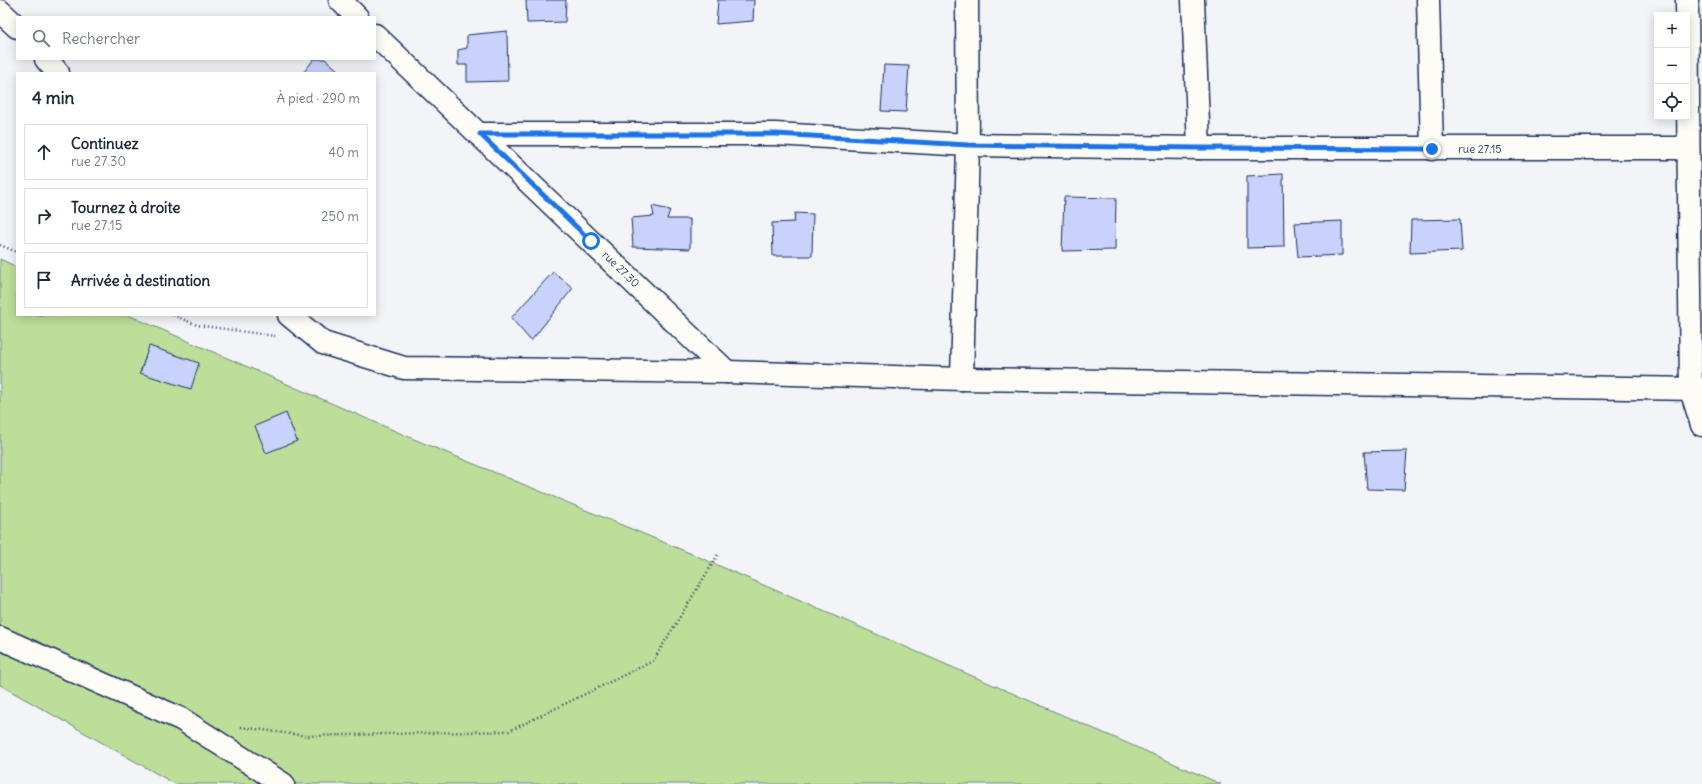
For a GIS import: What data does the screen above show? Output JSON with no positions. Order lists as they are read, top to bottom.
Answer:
{
  "streets": {
    "street": ["rue 27.15", "rue 27.30"]
  },
  "crossings": [
    ["rue 27.15", "rue 27.30"]
  ],
  "page": {
    "map_buttons": ["+", "−"],
    "search": "Rechercher",
    "heading": ["4 min", "À pied · 290 m"],
    "list": [
      ["Continuez", "rue 27.30", "40 m"],
      ["Tournez à droite", "rue 27.15", "250 m"],
      "Arrivée à destination"
    ]
  }
}
